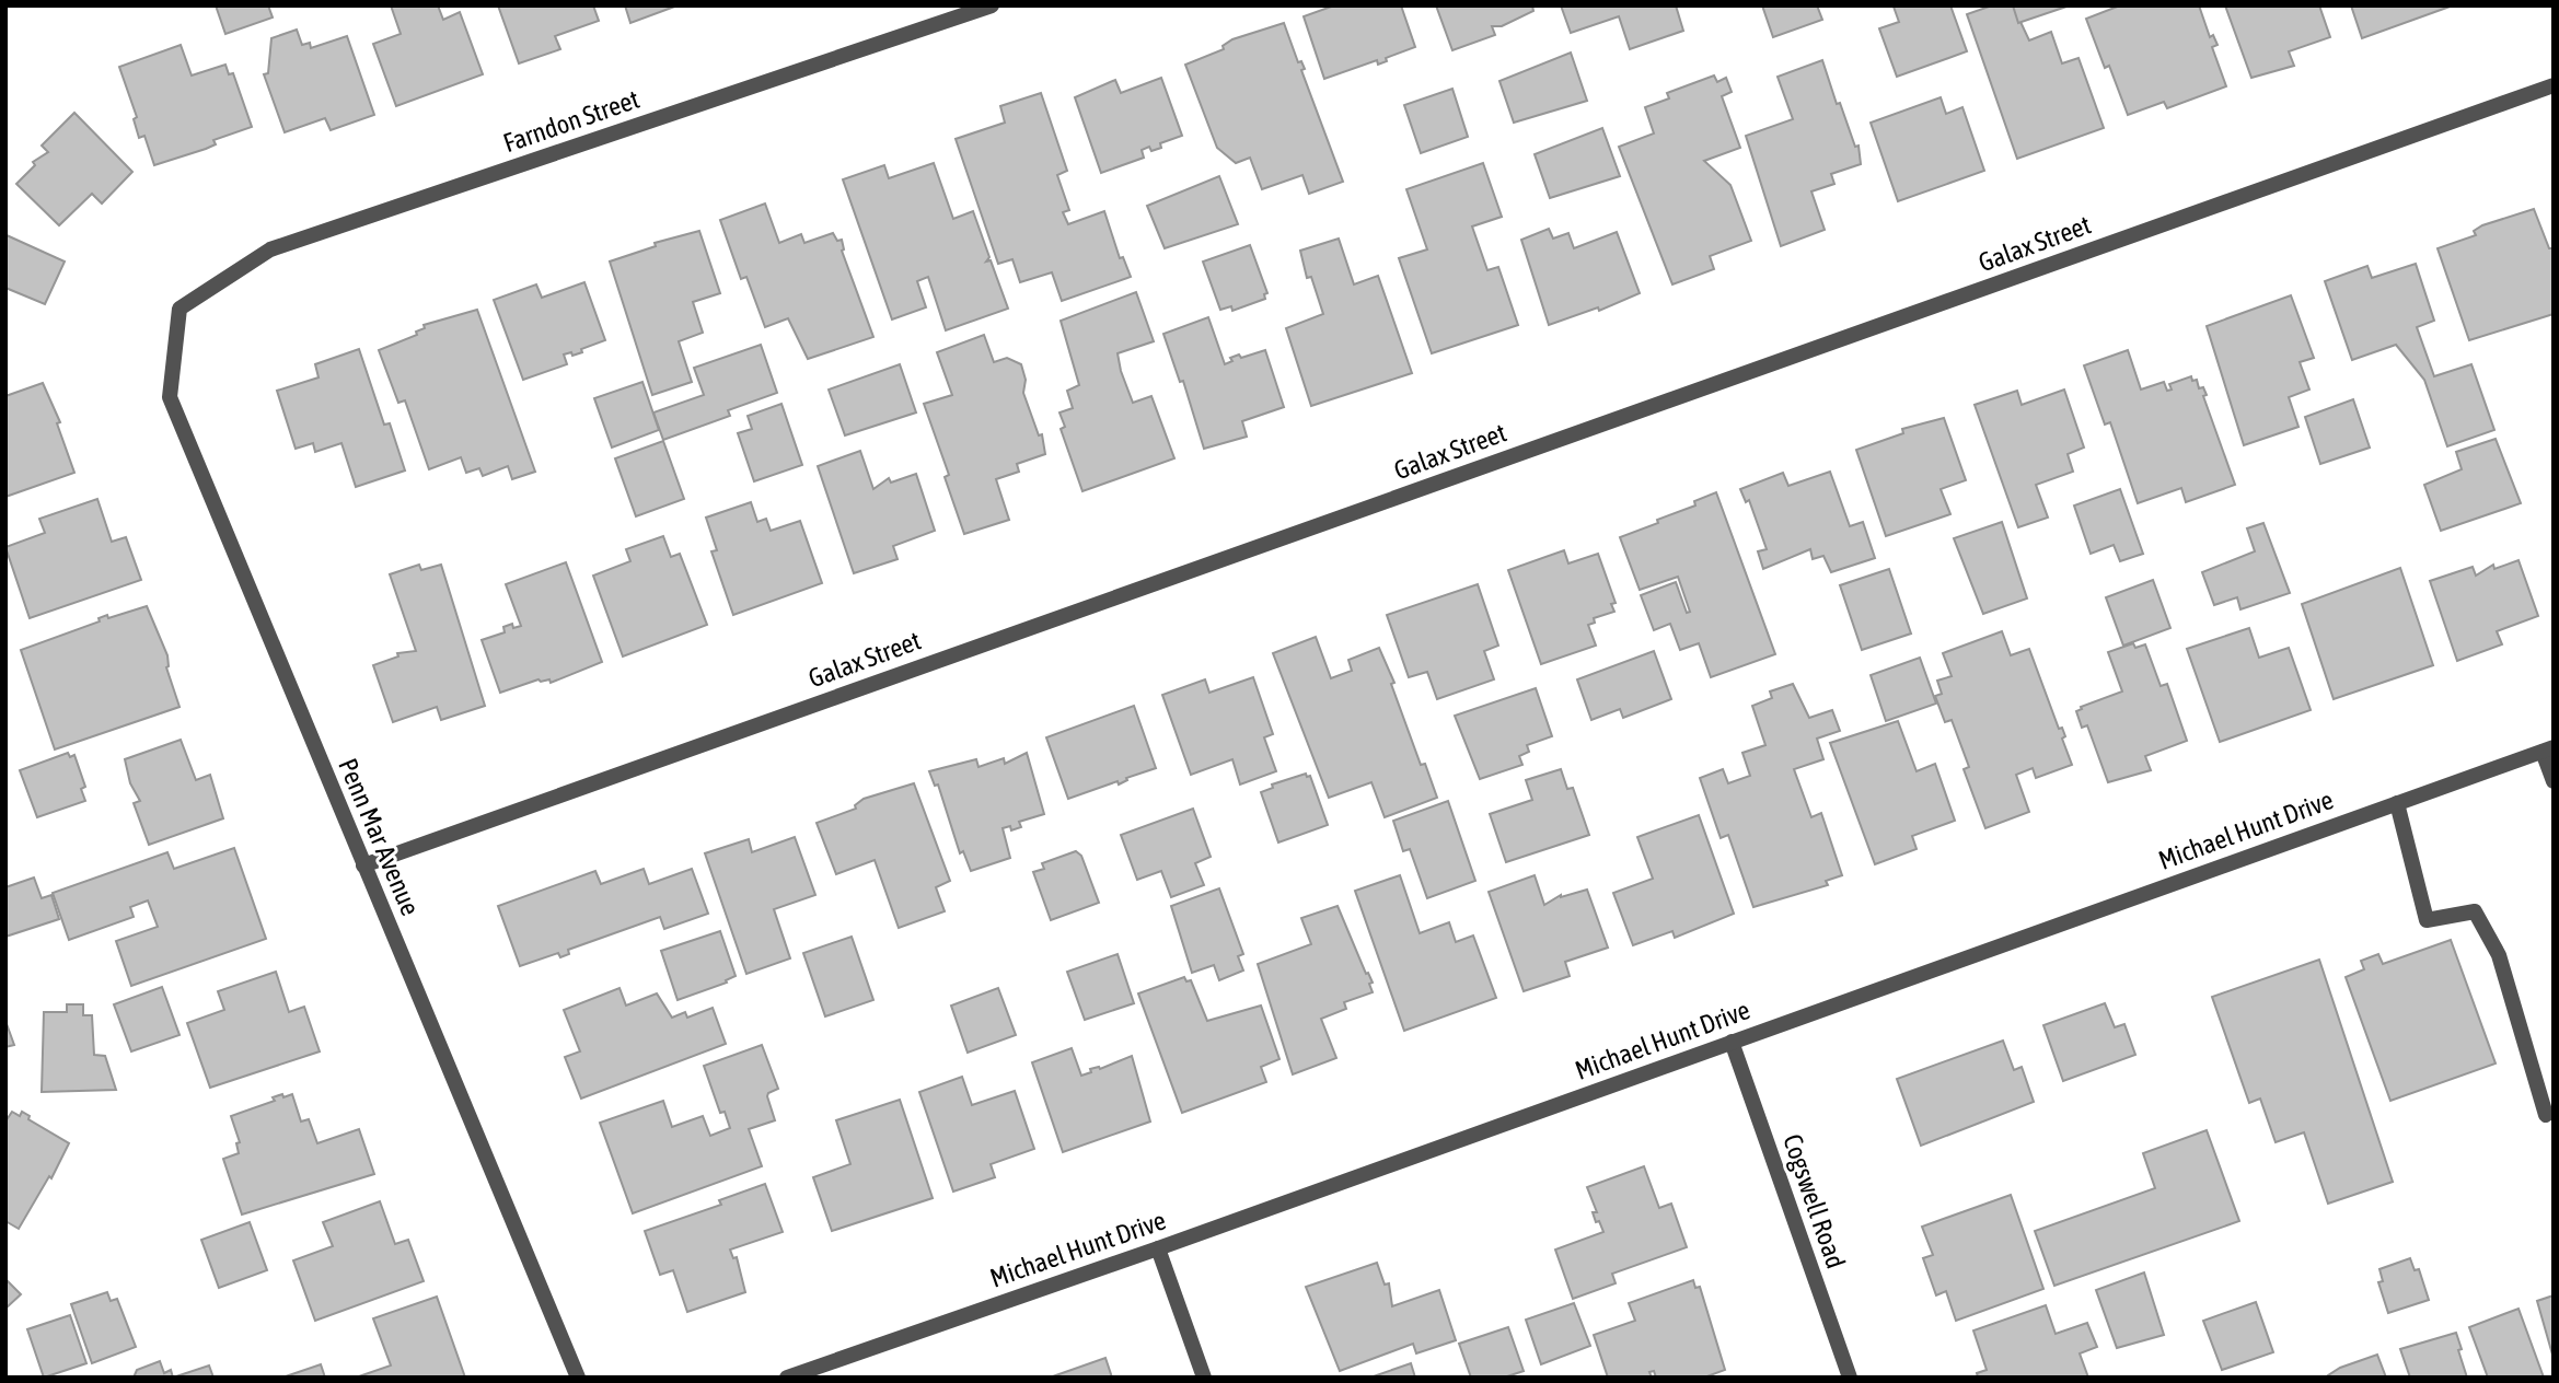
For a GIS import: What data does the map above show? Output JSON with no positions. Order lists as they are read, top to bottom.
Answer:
{
  "streets": {
    "street": [
      "Farndon Street",
      "Galax Street",
      "Michael Hunt Drive",
      "Penn Mar Avenue",
      "Cogswell Road"
    ]
  },
  "crossings": [
    ["Farndon Street", "Penn Mar Avenue"],
    ["Galax Street", "Penn Mar Avenue"],
    ["Michael Hunt Drive", "Cogswell Road"]
  ]
}
